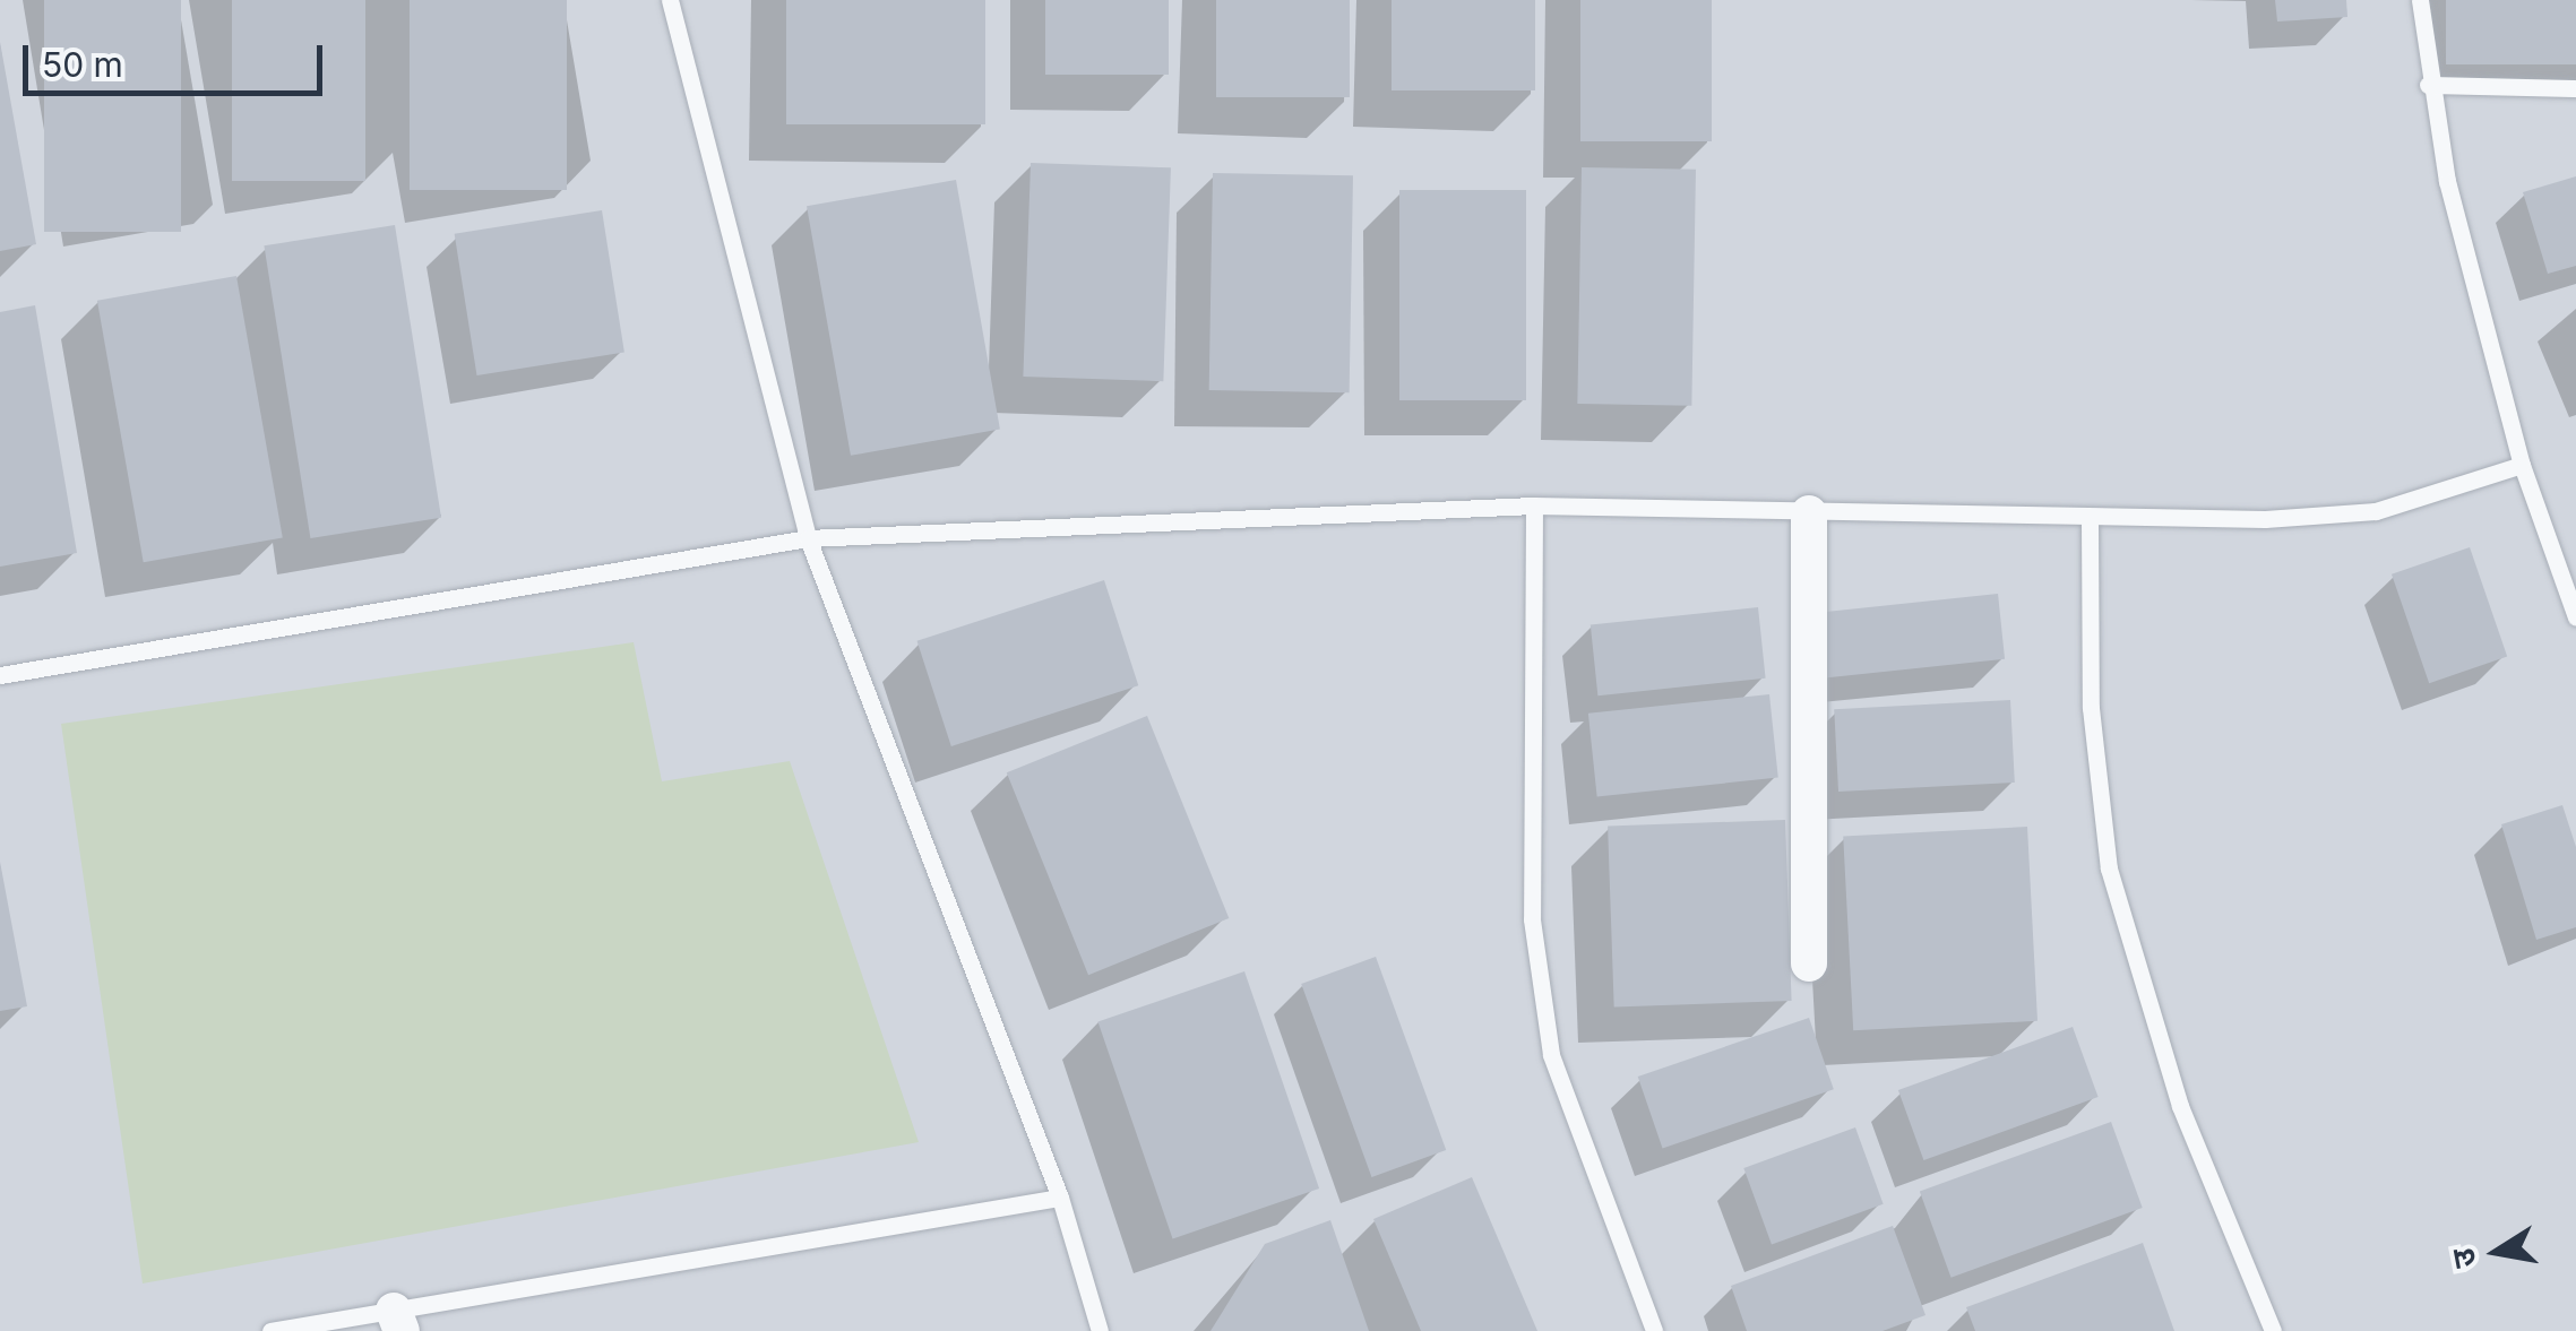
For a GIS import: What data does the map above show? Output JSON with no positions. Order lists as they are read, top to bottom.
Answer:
{
  "scale_bar": "50 m",
  "north": "left"
}
